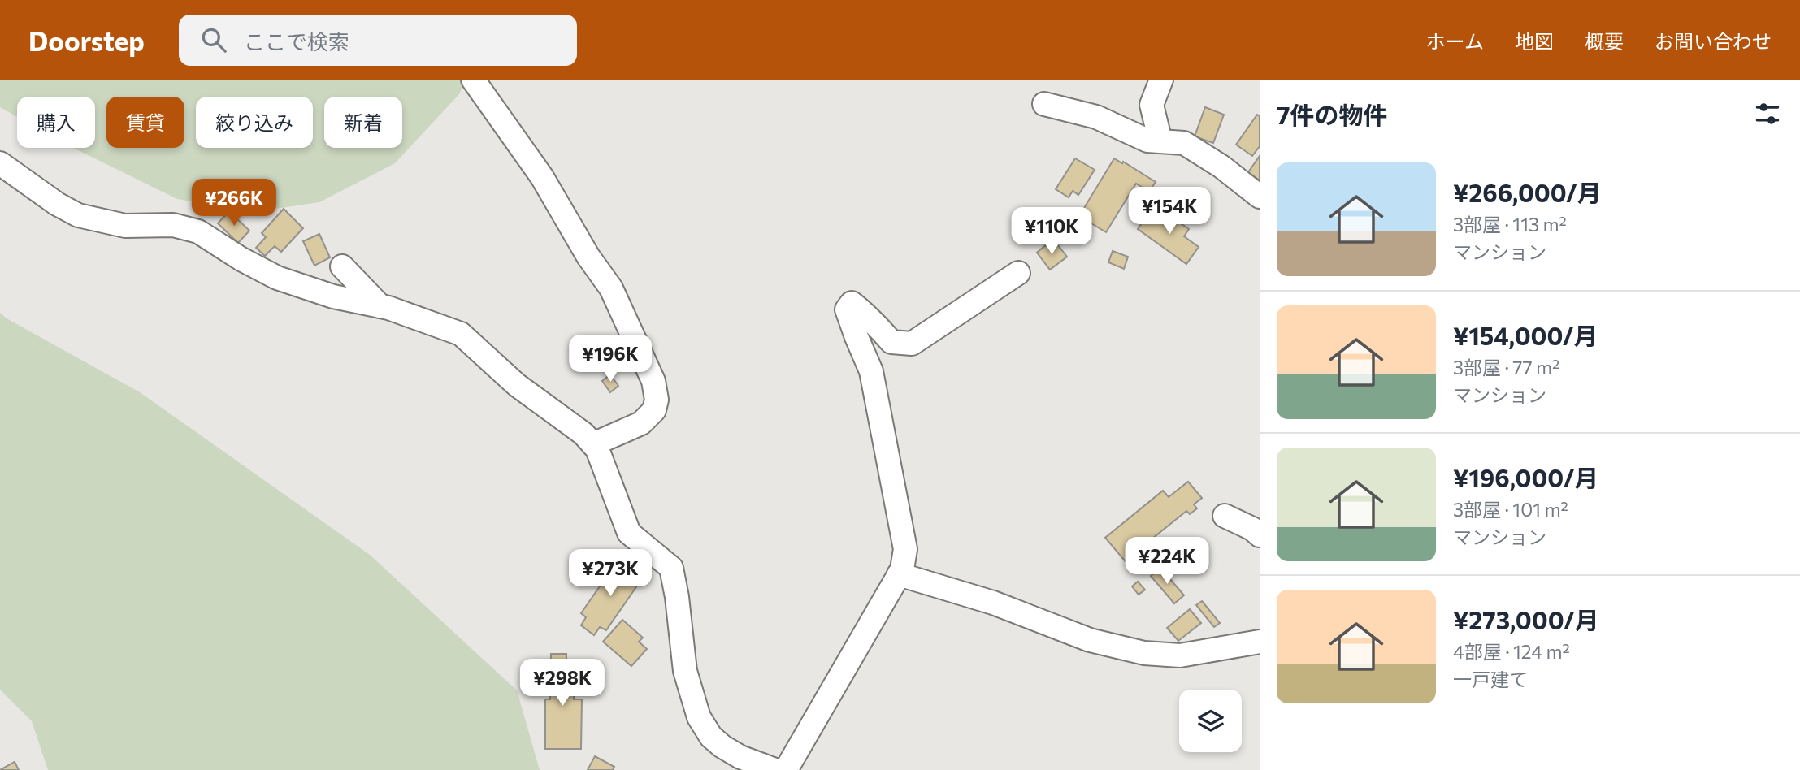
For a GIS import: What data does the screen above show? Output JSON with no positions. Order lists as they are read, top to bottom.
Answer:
{
  "page": {
    "header": "Doorstep",
    "search": "ここで検索",
    "nav": [
      "ホーム",
      "地図",
      "概要",
      "お問い合わせ"
    ],
    "heading": "7件の物件",
    "chip": [
      "購入",
      "賃貸",
      "絞り込み",
      "新着"
    ],
    "list": [
      {
        "name": "¥266,000/月",
        "note": "3部屋 · 113 m² · マンション"
      },
      {
        "name": "¥154,000/月",
        "note": "3部屋 · 77 m² · マンション"
      },
      {
        "name": "¥196,000/月",
        "note": "3部屋 · 101 m² · マンション"
      },
      {
        "name": "¥273,000/月",
        "note": "4部屋 · 124 m² · 一戸建て"
      }
    ],
    "price": [
      "¥266K",
      "¥154K",
      "¥110K",
      "¥196K",
      "¥224K",
      "¥273K",
      "¥298K"
    ]
  }
}
